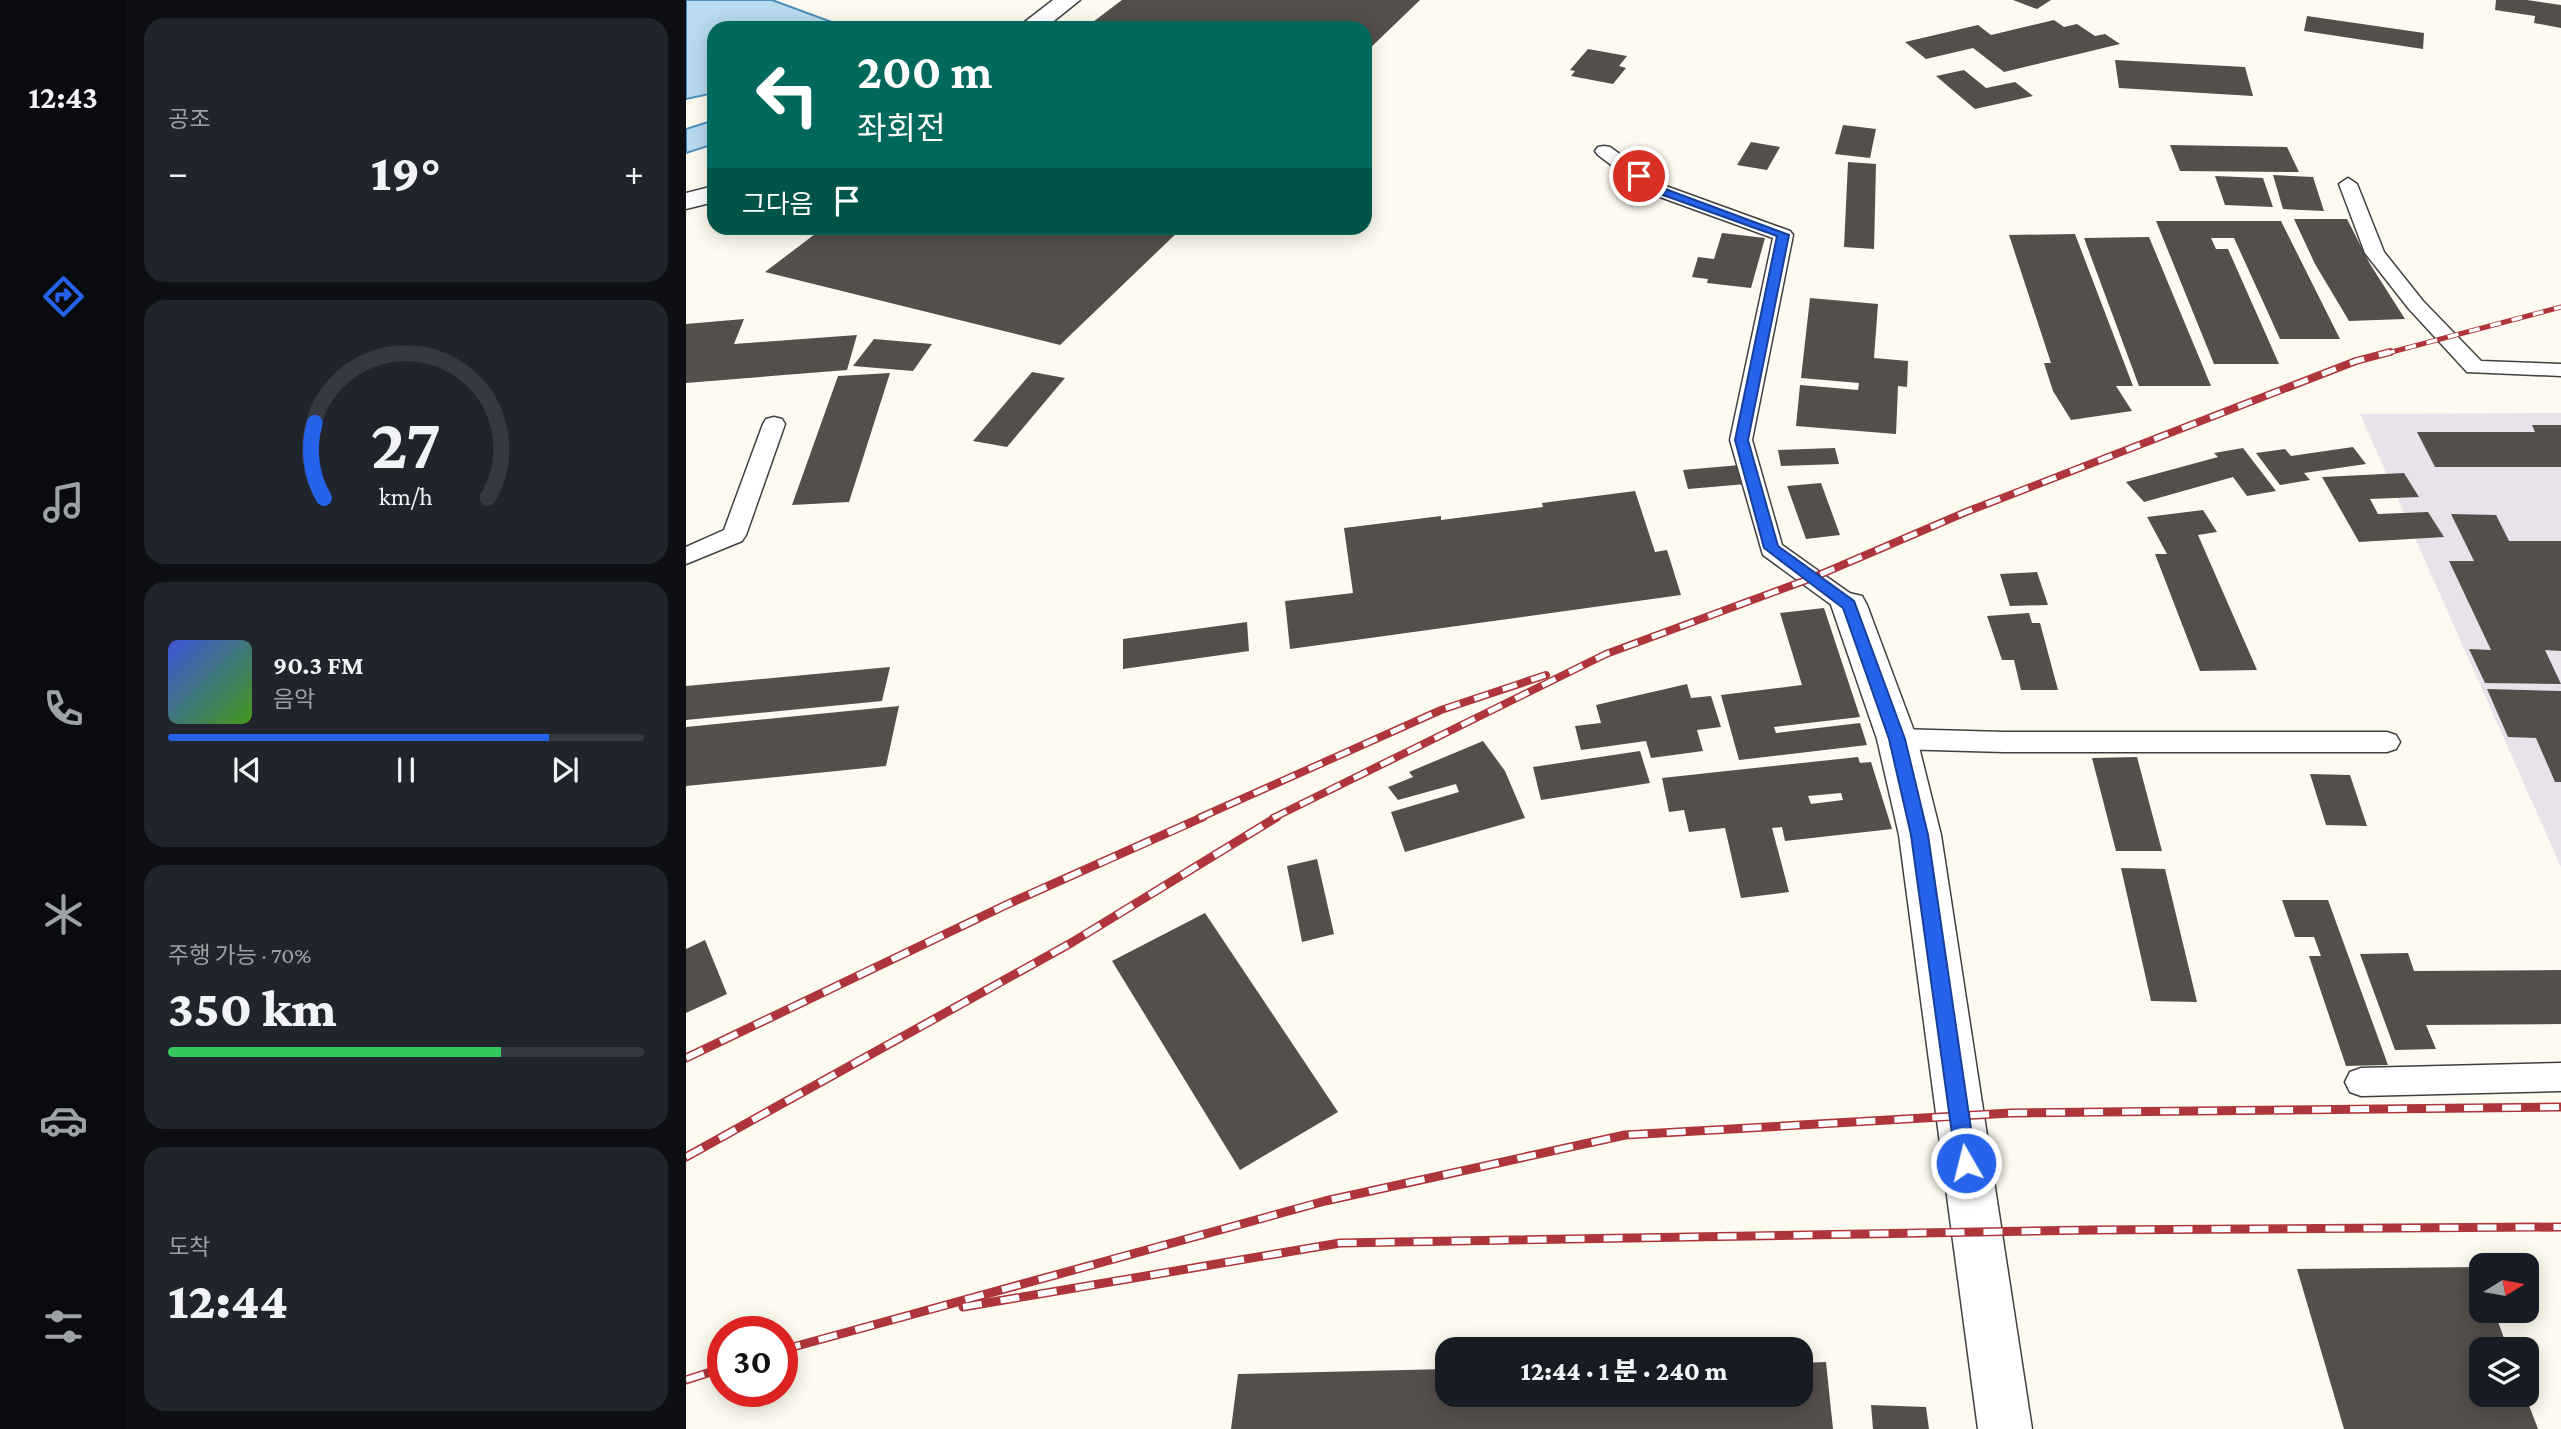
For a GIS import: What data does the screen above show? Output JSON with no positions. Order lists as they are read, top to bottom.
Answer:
{
  "north": "right",
  "page": {
    "tabs": "12:43",
    "tile": [
      "공조",
      ["주행 가능 · 70%", "350 km"],
      ["도착", "12:44"]
    ],
    "turn": ["200 m", "좌회전"],
    "heat": ["−", "19°", "+"],
    "then": "그다음",
    "song": ["90.3 FM", "음악"],
    "limit": "30",
    "trip": "12:44 · 1 분 · 240 m",
    "gauge": ["27", "km/h"]
  }
}
